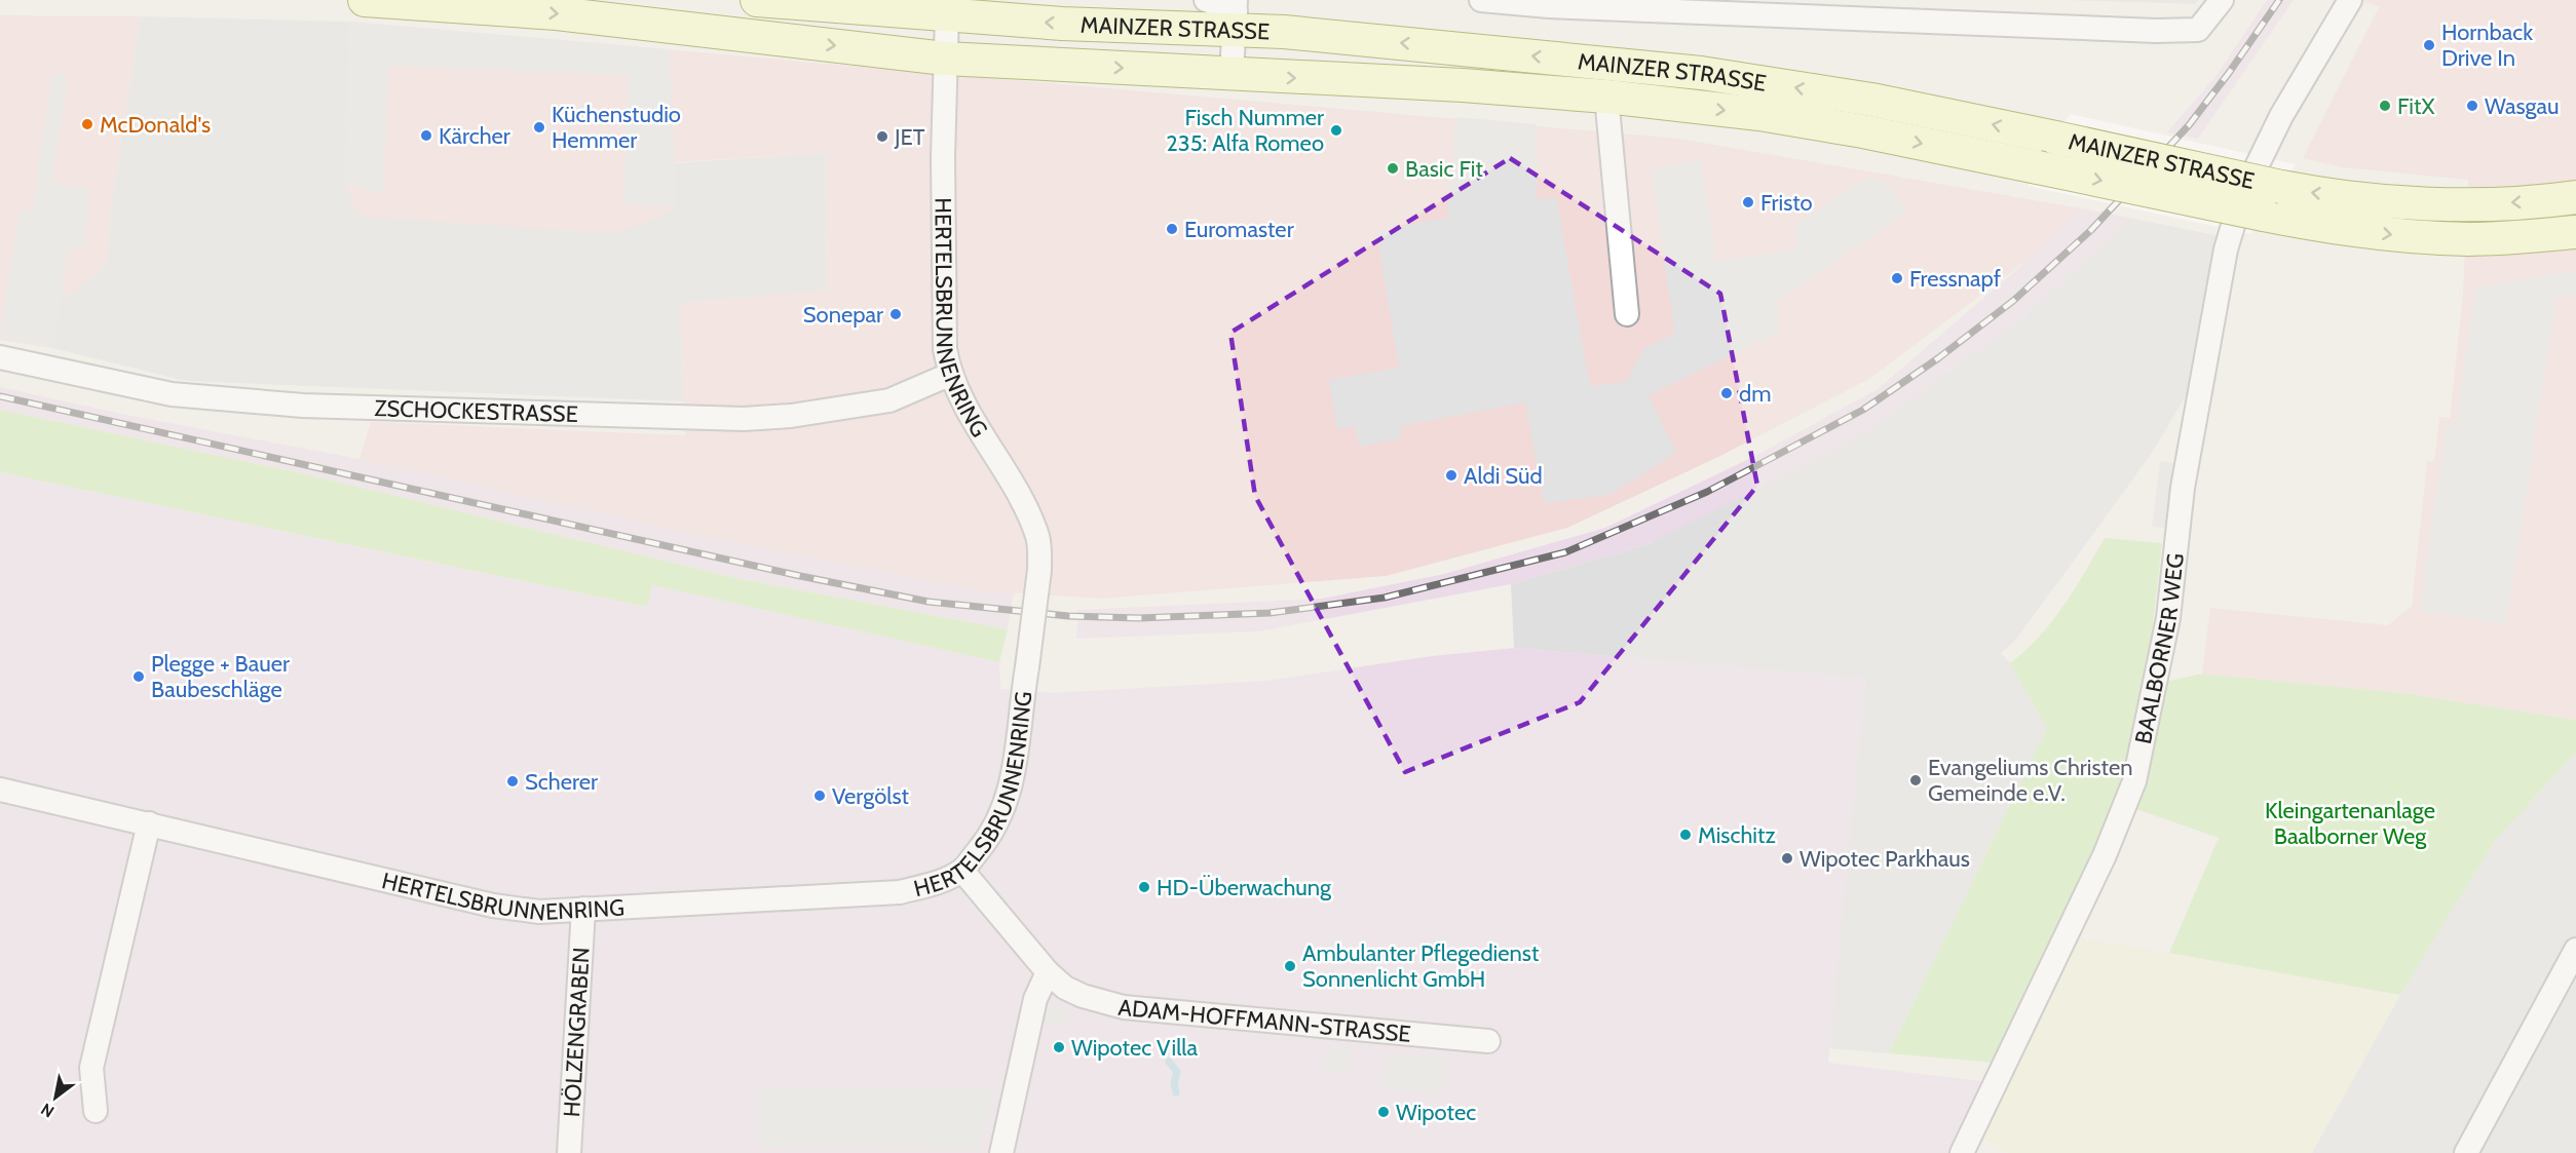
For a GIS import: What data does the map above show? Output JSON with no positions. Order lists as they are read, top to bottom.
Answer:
{
  "streets": {
    "main road": ["MAINZER STRASSE"],
    "street": [
      "HERTELSBRUNNENRING",
      "ZSCHOCKESTRASSE",
      "BAALBORNER WEG",
      "ADAM-HOFFMANN-STRASSE",
      "HÖLZENGRABEN"
    ]
  },
  "crossings": [
    ["MAINZER STRASSE", "HERTELSBRUNNENRING"],
    ["HERTELSBRUNNENRING", "ZSCHOCKESTRASSE"],
    ["HERTELSBRUNNENRING", "ADAM-HOFFMANN-STRASSE"],
    ["HERTELSBRUNNENRING", "HÖLZENGRABEN"]
  ],
  "parks": ["Kleingartenanlage Baalborner Weg"],
  "places": [
    "Hornback Drive In",
    "FitX",
    "Wasgau",
    "McDonald's",
    "Küchenstudio Hemmer",
    "Fisch Nummer 235: Alfa Romeo",
    "Kärcher",
    "JET",
    "Basic Fit",
    "Fristo",
    "Euromaster",
    "Fressnapf",
    "Sonepar",
    "dm",
    "Aldi Süd",
    "Plegge + Bauer Baubeschläge",
    "Evangeliums Christen Gemeinde e.V.",
    "Scherer",
    "Vergölst",
    "Mischitz",
    "Wipotec Parkhaus",
    "HD-Überwachung",
    "Ambulanter Pflegedienst Sonnenlicht GmbH",
    "Wipotec Villa",
    "Wipotec"
  ],
  "north": "bottom left"
}
